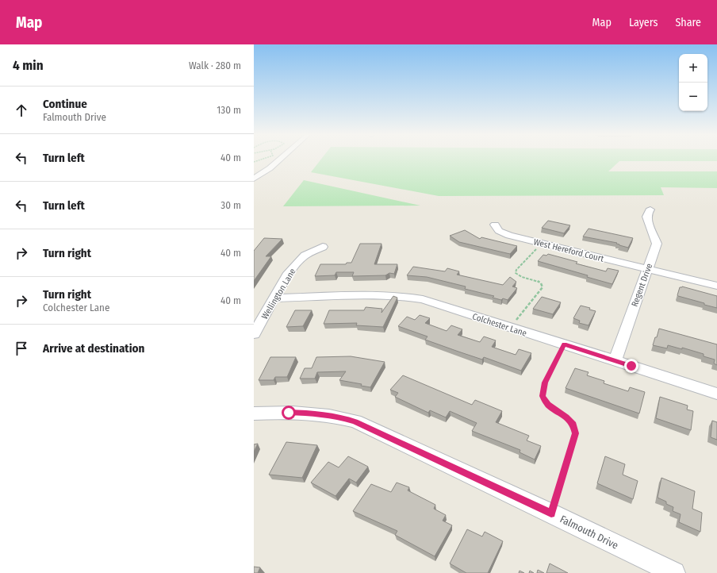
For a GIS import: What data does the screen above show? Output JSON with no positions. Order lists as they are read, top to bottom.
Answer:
{
  "streets": {
    "street": [
      "West Hereford Court",
      "Regent Drive",
      "Wellington Lane",
      "Colchester Lane",
      "Falmouth Drive"
    ]
  },
  "crossings": [
    ["West Hereford Court", "Regent Drive"],
    ["Regent Drive", "Colchester Lane"],
    ["Wellington Lane", "Colchester Lane"]
  ],
  "page": {
    "header": "Map",
    "nav": ["Map", "Layers", "Share"],
    "heading": ["4 min", "Walk · 280 m"],
    "map_buttons": ["+", "−"],
    "list": [
      ["Continue", "Falmouth Drive", "130 m"],
      ["Turn left", "40 m"],
      ["Turn left", "30 m"],
      ["Turn right", "40 m"],
      ["Turn right", "Colchester Lane", "40 m"],
      "Arrive at destination"
    ]
  }
}
